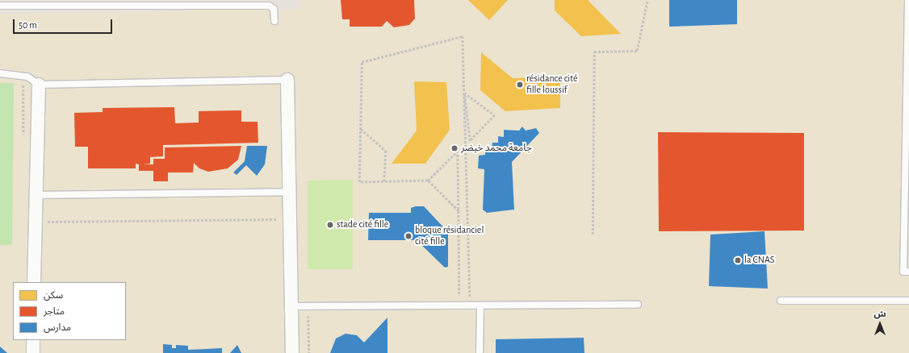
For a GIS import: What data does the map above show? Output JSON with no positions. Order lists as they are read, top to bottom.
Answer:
{
  "places": [
    "résidance cité fille loussif",
    "جامعة محمد خيضر",
    "stade cité fille",
    "bloque résidanciel cité fille",
    "la CNAS"
  ],
  "legend": ["سكن", "متاجر", "مدارس"],
  "scale_bar": "50 m",
  "north": "top"
}
